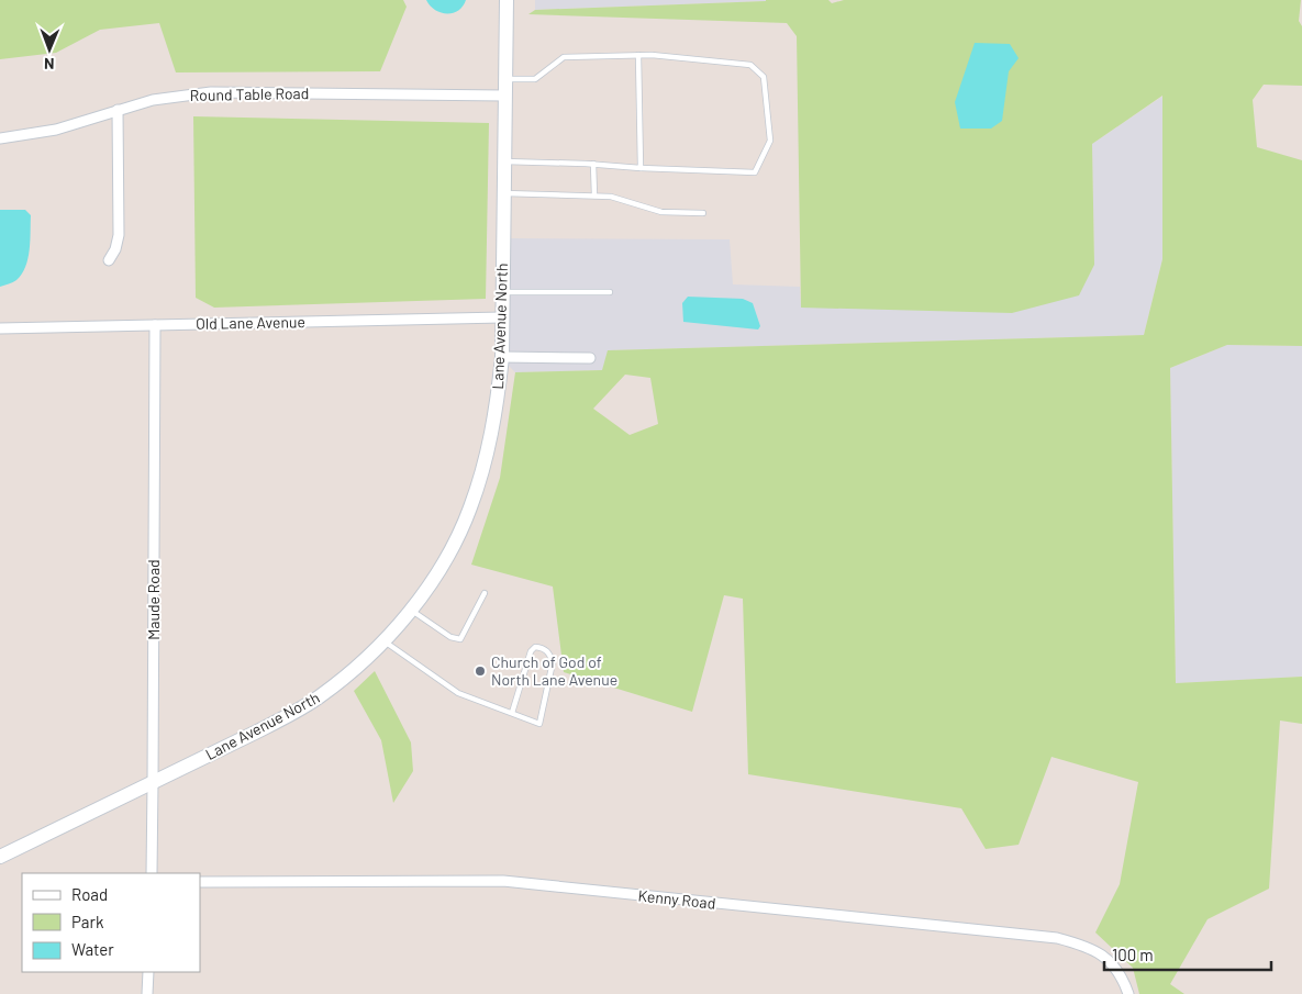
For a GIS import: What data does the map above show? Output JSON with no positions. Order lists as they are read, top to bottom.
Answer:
{
  "streets": {
    "main road": ["Lane Avenue North"],
    "street": [
      "Round Table Road",
      "Old Lane Avenue",
      "Maude Road",
      "Kenny Road"
    ]
  },
  "crossings": [
    ["Round Table Road", "Lane Avenue North"],
    ["Old Lane Avenue", "Lane Avenue North"],
    ["Old Lane Avenue", "Maude Road"],
    ["Lane Avenue North", "Maude Road"]
  ],
  "places": ["Church of God of North Lane Avenue"],
  "legend": ["Road", "Park", "Water"],
  "scale_bar": "100 m",
  "north": "bottom"
}
